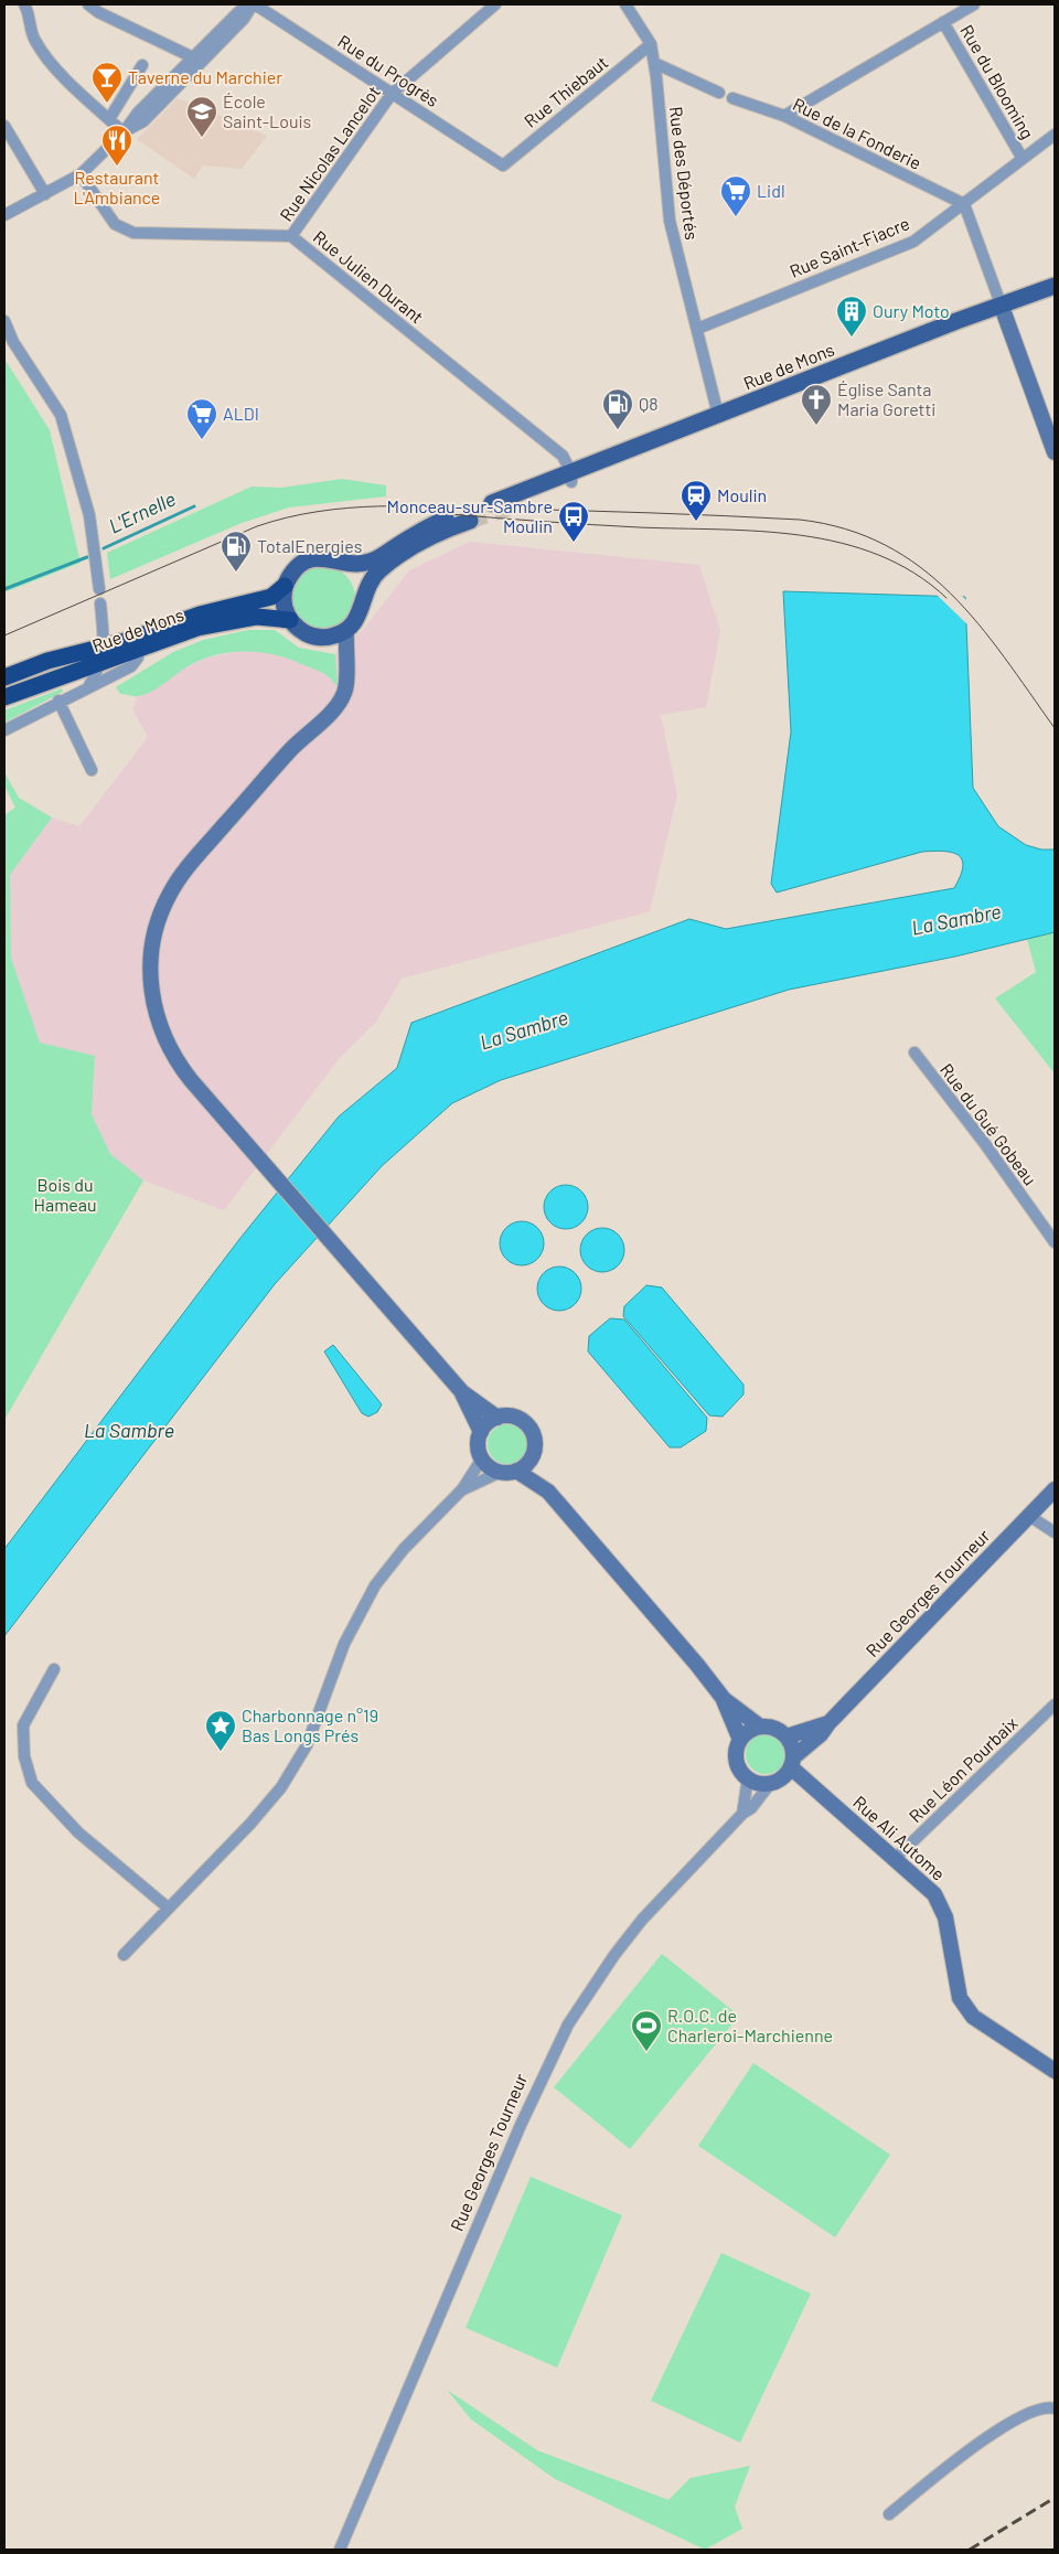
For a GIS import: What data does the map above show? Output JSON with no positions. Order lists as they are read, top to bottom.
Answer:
{
  "streets": {
    "highway": ["Rue de Mons"],
    "street": [
      "Rue du Progrès",
      "Rue du Blooming",
      "Rue Thiebaut",
      "Rue de la Fonderie",
      "Rue Nicolas Lancelot",
      "Rue des Déportés",
      "Rue Saint-Fiacre",
      "Rue Julien Durant",
      "Rue du Gué Gobeau",
      "Rue Georges Tourneur",
      "Rue Léon Pourbaix",
      "Rue Ali Autome"
    ]
  },
  "crossings": [
    ["Rue du Progrès", "Rue Thiebaut"],
    ["Rue du Progrès", "Rue Nicolas Lancelot"],
    ["Rue du Blooming", "Rue Saint-Fiacre"],
    ["Rue Thiebaut", "Rue des Déportés"],
    ["Rue de la Fonderie", "Rue Saint-Fiacre"],
    ["Rue Nicolas Lancelot", "Rue Julien Durant"],
    ["Rue des Déportés", "Rue Saint-Fiacre"],
    ["Rue des Déportés", "Rue de Mons"],
    ["Rue Julien Durant", "Rue de Mons"],
    ["Rue Georges Tourneur", "Rue Ali Autome"],
    ["Rue Léon Pourbaix", "Rue Ali Autome"]
  ],
  "water": ["L'Ernelle", "La Sambre"],
  "parks": ["Bois du Hameau"],
  "places": {
    "bar": ["Taverne du Marchier"],
    "school or university": ["École Saint-Louis"],
    "restaurant": ["Restaurant L'Ambiance"],
    "supermarket": ["Lidl", "ALDI"],
    "building": ["Oury Moto"],
    "church": ["Église Santa Maria Goretti"],
    "fuel station": ["Q8", "TotalEnergies"],
    "station": ["Moulin"],
    "bus stop": ["Monceau-sur-Sambre Moulin"],
    "place": ["Charbonnage n°19 Bas Longs Prés"],
    "sports": ["R.O.C. de Charleroi-Marchienne"]
  }
}
